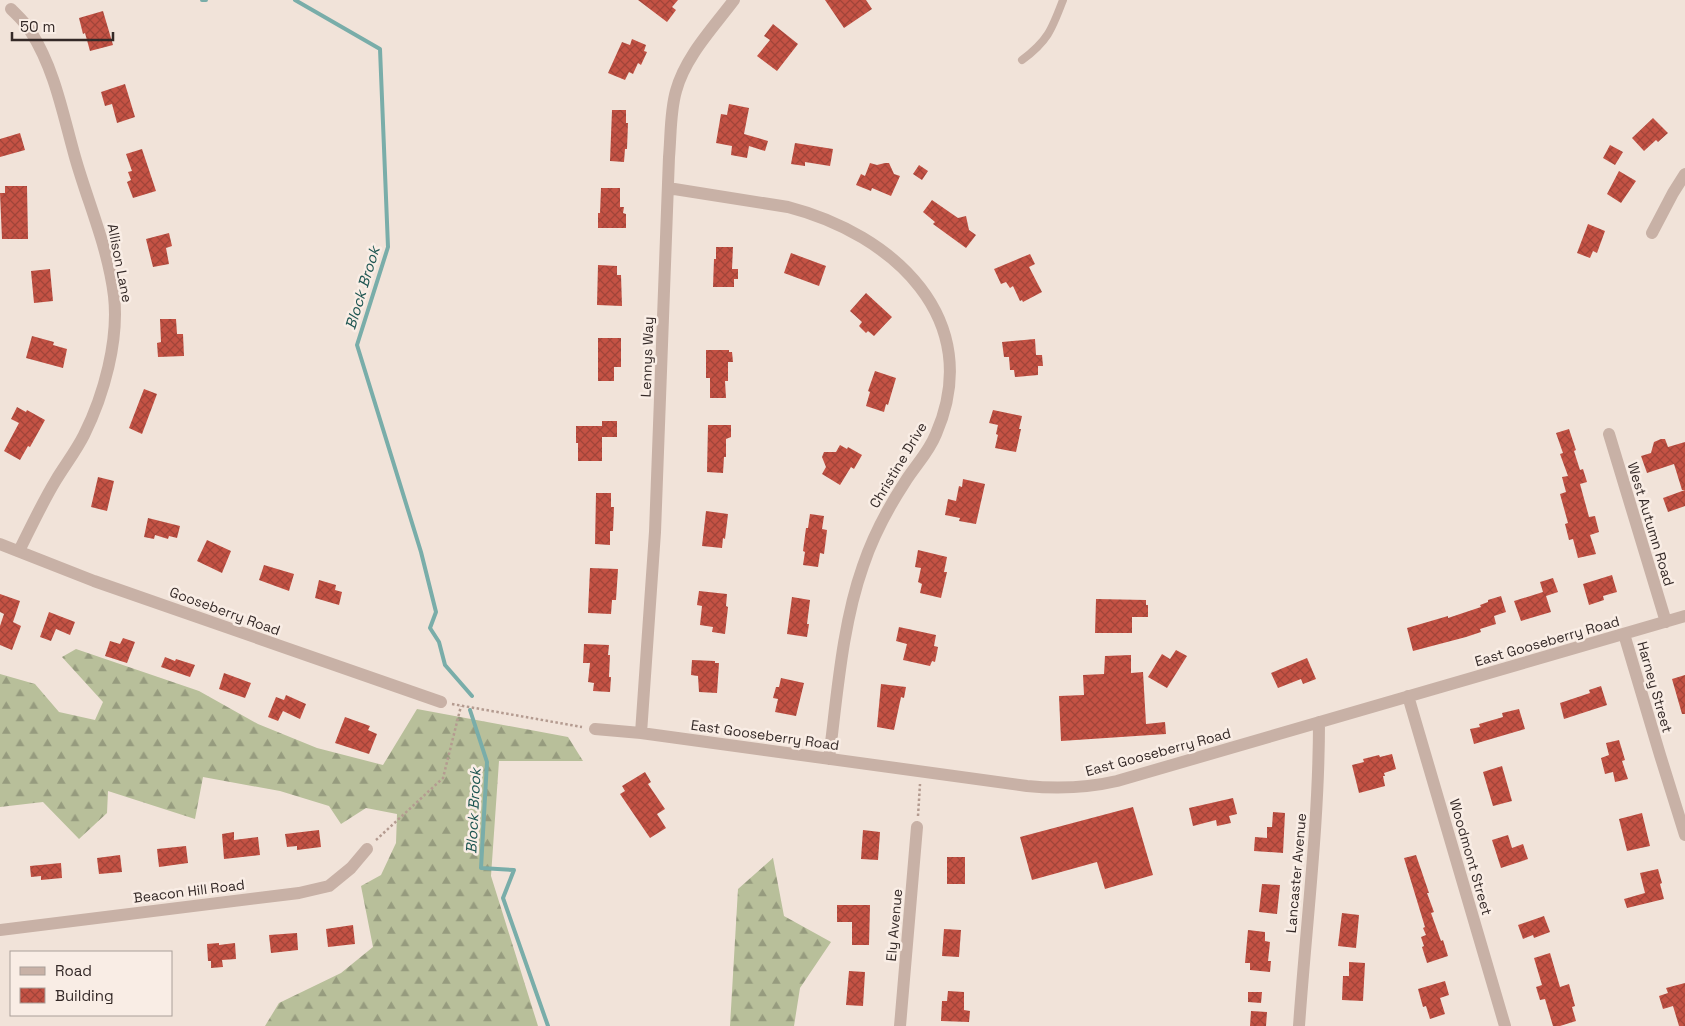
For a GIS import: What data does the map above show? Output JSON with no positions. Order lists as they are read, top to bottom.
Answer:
{
  "streets": {
    "street": [
      "Allison Lane",
      "Lennys Way",
      "Christine Drive",
      "West Autumn Road",
      "Gooseberry Road",
      "East Gooseberry Road",
      "Harney Street",
      "Woodmont Street",
      "Lancaster Avenue",
      "Beacon Hill Road",
      "Ely Avenue"
    ]
  },
  "crossings": [
    ["Allison Lane", "Gooseberry Road"],
    ["Lennys Way", "Christine Drive"],
    ["Lennys Way", "East Gooseberry Road"],
    ["Christine Drive", "East Gooseberry Road"],
    ["West Autumn Road", "East Gooseberry Road"],
    ["East Gooseberry Road", "Harney Street"],
    ["East Gooseberry Road", "Woodmont Street"],
    ["East Gooseberry Road", "Lancaster Avenue"]
  ],
  "water": ["Block Brook"],
  "legend": ["Road", "Building"],
  "scale_bar": "50 m"
}
